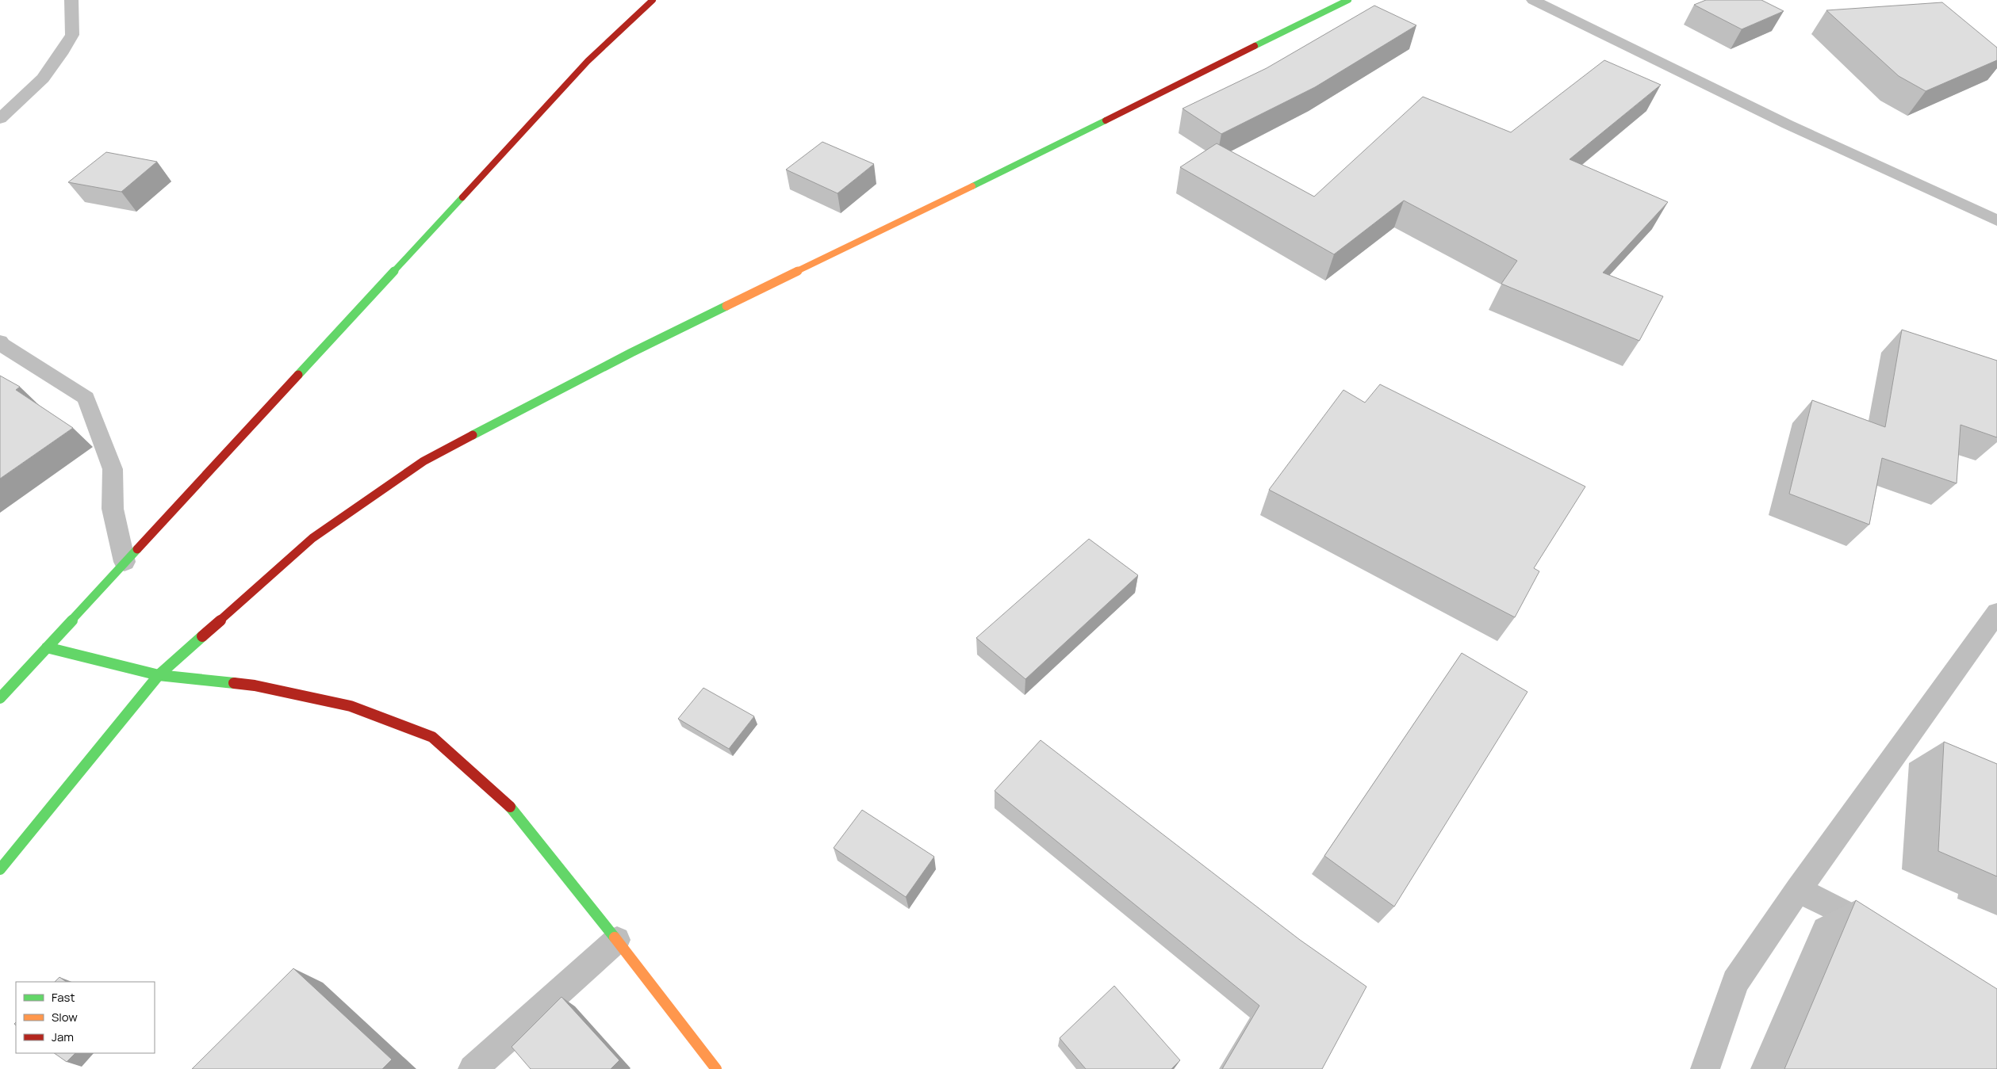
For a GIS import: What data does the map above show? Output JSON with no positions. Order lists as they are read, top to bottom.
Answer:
{
  "legend": ["Fast", "Slow", "Jam"]
}
